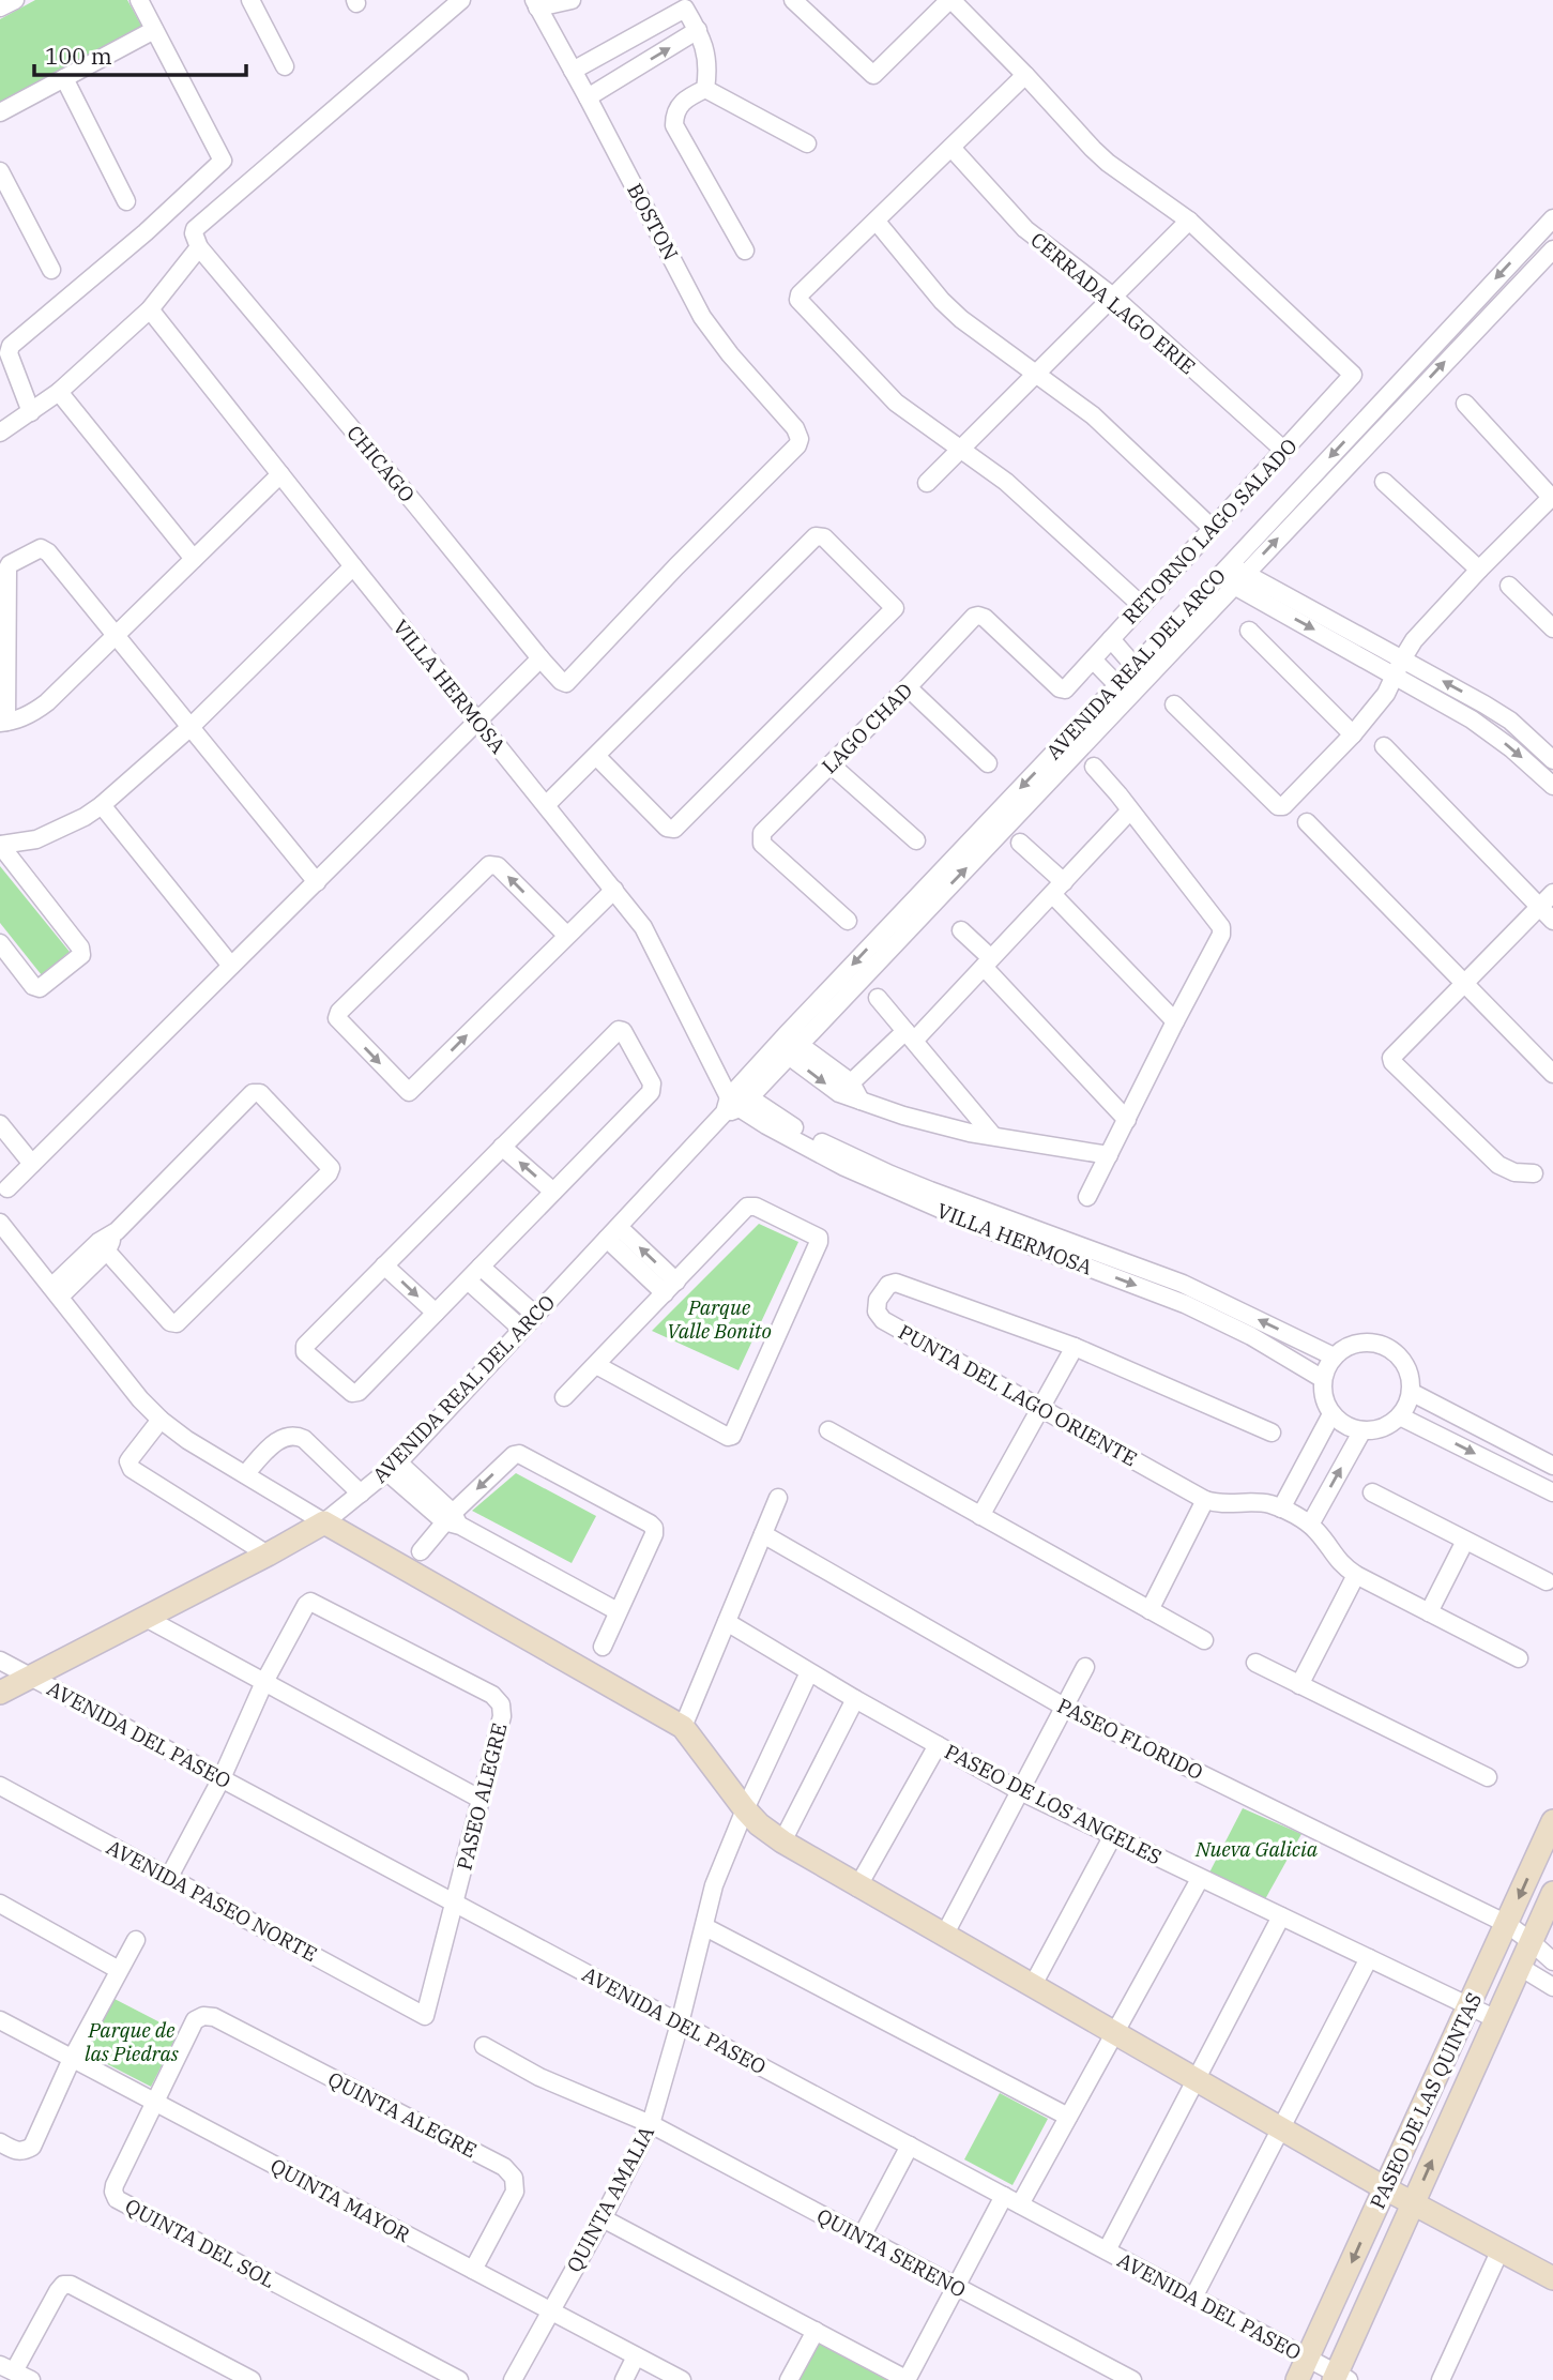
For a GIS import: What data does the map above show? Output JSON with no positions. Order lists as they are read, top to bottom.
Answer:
{
  "streets": {
    "street": [
      "BOSTON",
      "CERRADA LAGO ERIE",
      "CHICAGO",
      "RETORNO LAGO SALADO",
      "AVENIDA REAL DEL ARCO",
      "VILLA HERMOSA",
      "LAGO CHAD",
      "PUNTA DEL LAGO ORIENTE",
      "AVENIDA DEL PASEO",
      "PASEO FLORIDO",
      "PASEO ALEGRE",
      "PASEO DE LOS ANGELES",
      "AVENIDA PASEO NORTE",
      "PASEO DE LAS QUINTAS",
      "QUINTA ALEGRE",
      "QUINTA AMALIA",
      "QUINTA MAYOR",
      "QUINTA DEL SOL",
      "QUINTA SERENO"
    ]
  },
  "crossings": [
    ["BOSTON", "CHICAGO"],
    ["CERRADA LAGO ERIE", "RETORNO LAGO SALADO"],
    ["RETORNO LAGO SALADO", "LAGO CHAD"],
    ["AVENIDA REAL DEL ARCO", "VILLA HERMOSA"],
    ["AVENIDA REAL DEL ARCO", "AVENIDA DEL PASEO"],
    ["AVENIDA DEL PASEO", "PASEO ALEGRE"],
    ["AVENIDA DEL PASEO", "PASEO DE LAS QUINTAS"],
    ["AVENIDA DEL PASEO", "QUINTA AMALIA"],
    ["PASEO FLORIDO", "PASEO DE LAS QUINTAS"],
    ["PASEO ALEGRE", "AVENIDA PASEO NORTE"],
    ["PASEO DE LOS ANGELES", "PASEO DE LAS QUINTAS"],
    ["PASEO DE LOS ANGELES", "QUINTA AMALIA"],
    ["QUINTA ALEGRE", "QUINTA MAYOR"],
    ["QUINTA ALEGRE", "QUINTA DEL SOL"],
    ["QUINTA AMALIA", "QUINTA MAYOR"],
    ["QUINTA AMALIA", "QUINTA SERENO"],
    ["QUINTA MAYOR", "QUINTA DEL SOL"]
  ],
  "parks": ["Parque Valle Bonito", "Nueva Galicia", "Parque de las Piedras"],
  "scale_bar": "100 m"
}
